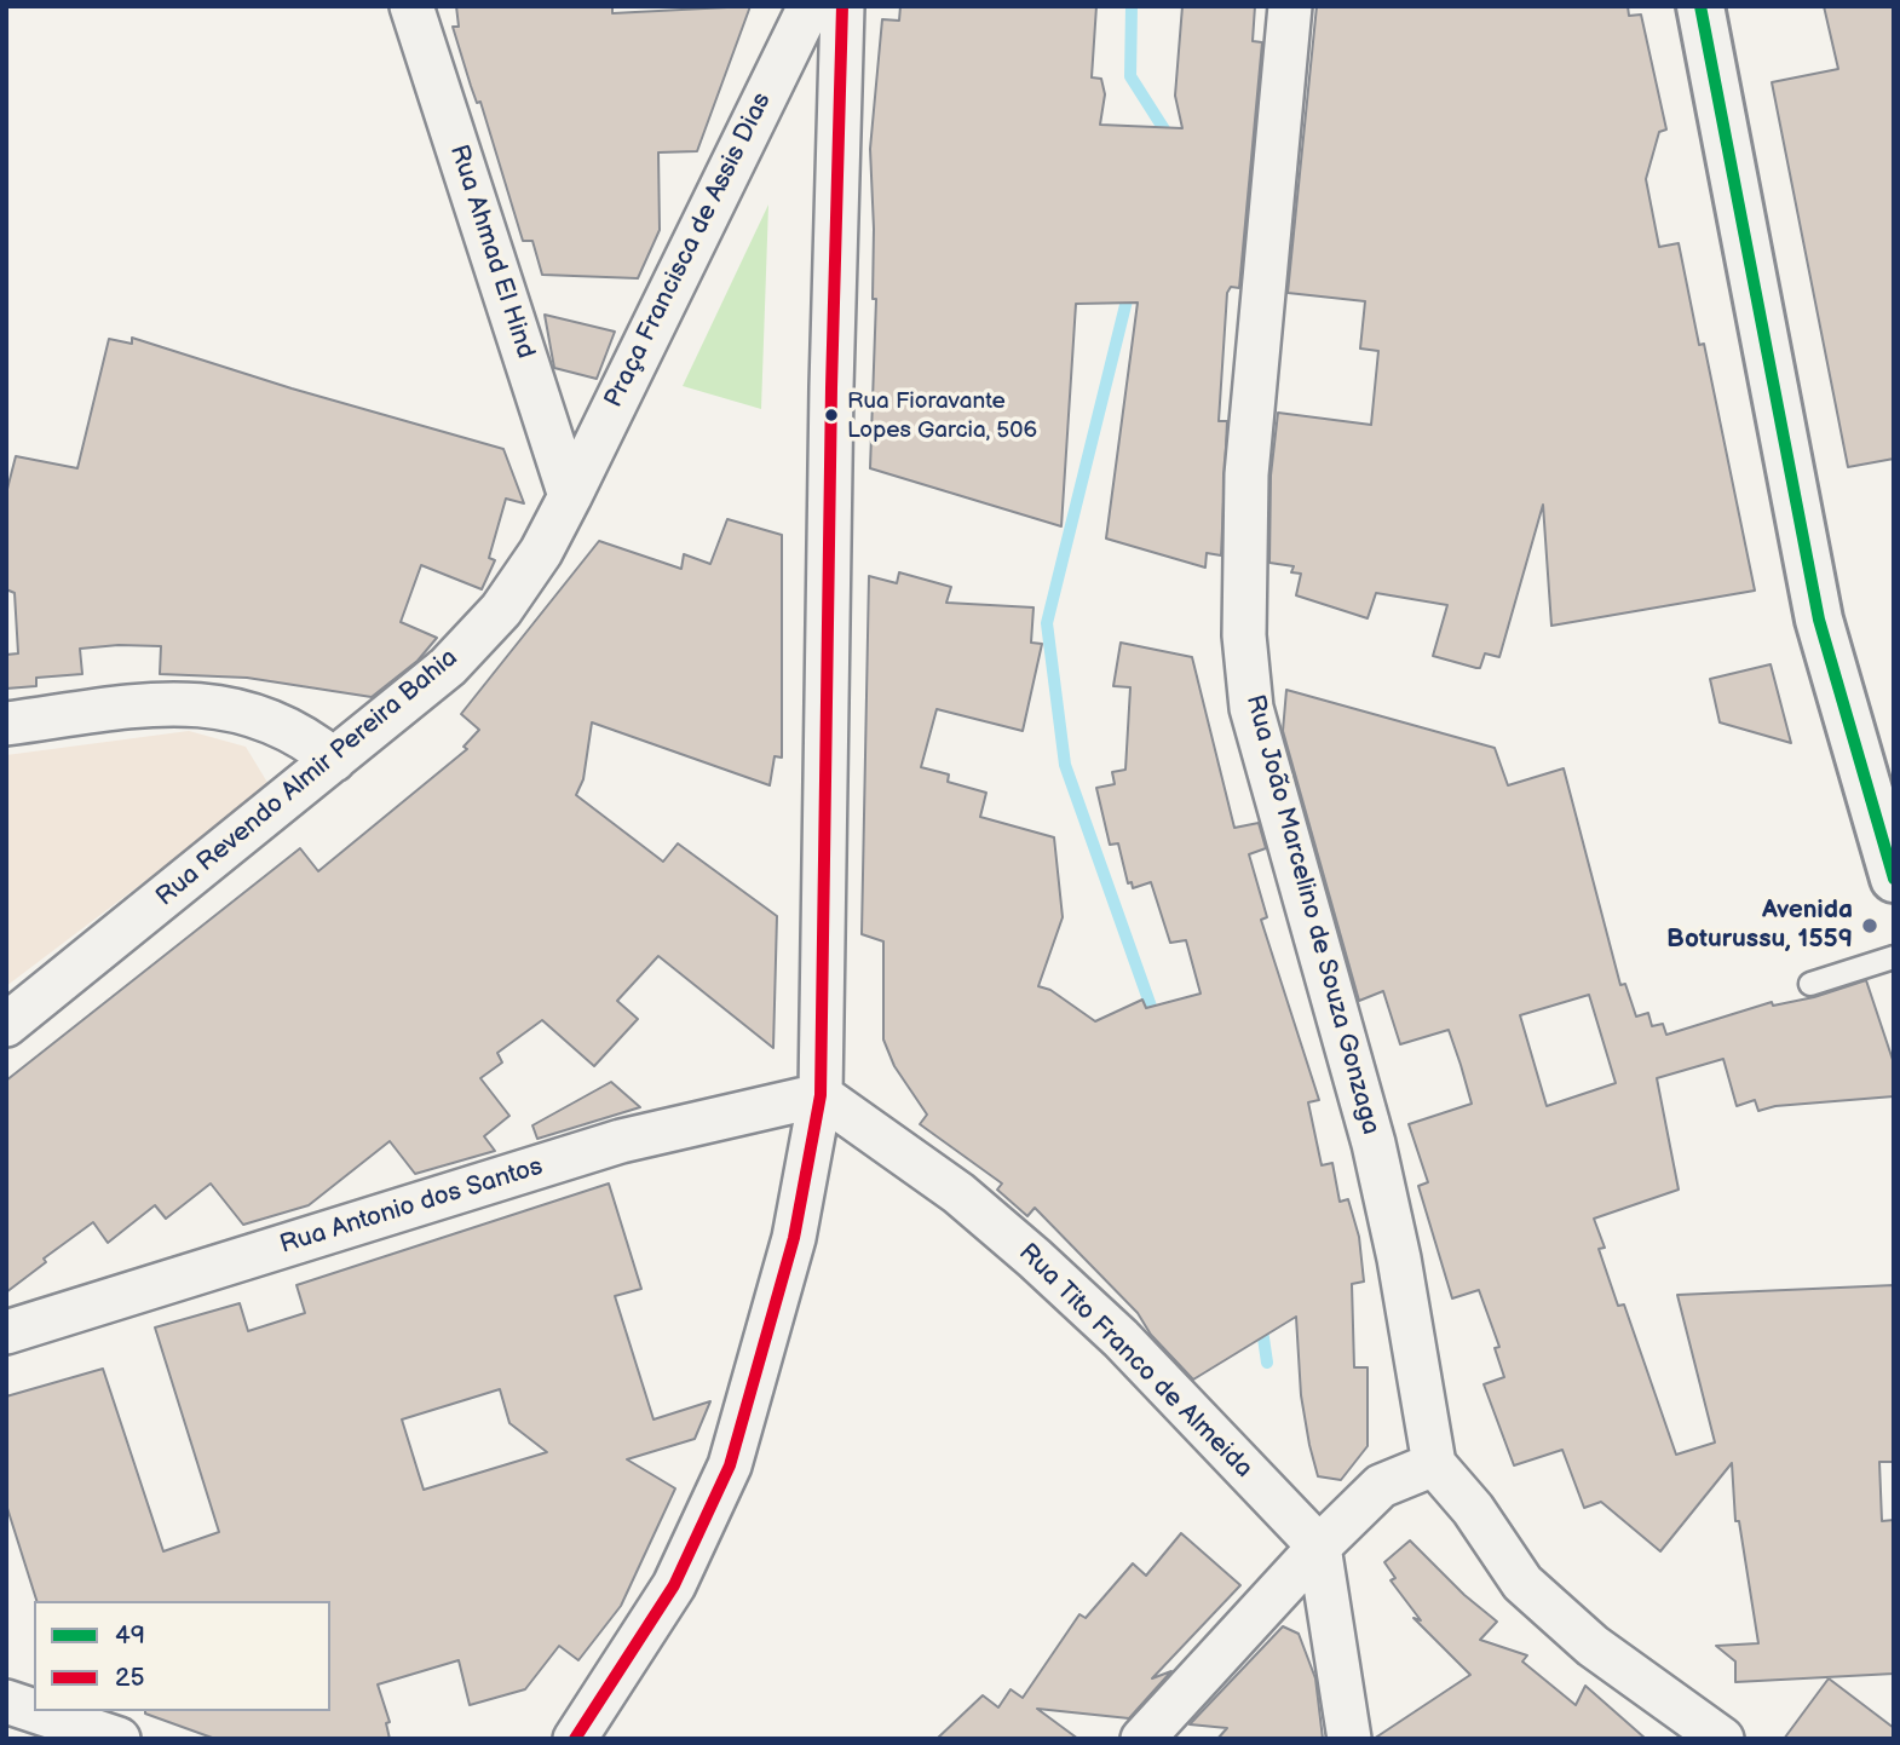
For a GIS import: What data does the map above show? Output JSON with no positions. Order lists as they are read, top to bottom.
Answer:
{
  "streets": {
    "street": [
      "Praça Francisca de Assis Dias",
      "Rua Ahmad El Hind",
      "Rua Revendo Almir Pereira Bahia",
      "Rua João Marcelino de Souza Gonzaga",
      "Rua Antonio dos Santos",
      "Rua Tito Franco de Almeida"
    ]
  },
  "crossings": [
    ["Praça Francisca de Assis Dias", "Rua Ahmad El Hind"],
    ["Praça Francisca de Assis Dias", "Rua Revendo Almir Pereira Bahia"],
    ["Rua Ahmad El Hind", "Rua Revendo Almir Pereira Bahia"],
    ["Rua Antonio dos Santos", "Rua Tito Franco de Almeida"]
  ],
  "places": ["Rua Fioravante Lopes Garcia, 506", "Avenida Boturussu, 1559"],
  "lines": ["transit line 49", "transit line 25"],
  "legend": ["49", "25"]
}
